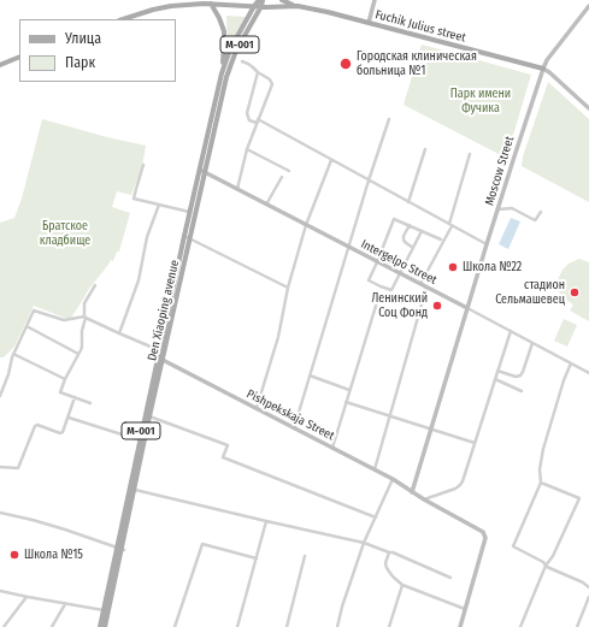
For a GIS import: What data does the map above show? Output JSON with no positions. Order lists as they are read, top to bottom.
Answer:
{
  "streets": {
    "main road": ["Fuchik Julius street", "M-001", "Den Xiaoping avenue"],
    "street": ["Moscow Street", "Intergelpo Street", "Pishpekskaja Street"]
  },
  "crossings": [
    ["Fuchik Julius street", "Moscow Street"],
    ["Fuchik Julius street", "Den Xiaoping avenue"],
    ["Moscow Street", "Intergelpo Street"],
    ["Moscow Street", "Pishpekskaja Street"],
    ["Intergelpo Street", "Den Xiaoping avenue"],
    ["Den Xiaoping avenue", "Pishpekskaja Street"]
  ],
  "parks": ["Парк имени Фучика", "Братское кладбище"],
  "places": [
    "Городская клиническая больница №1",
    "Школа №22",
    "стадион Сельмашевец",
    "Ленинский Соц Фонд",
    "Школа №15"
  ],
  "legend": ["Улица", "Парк"]
}
